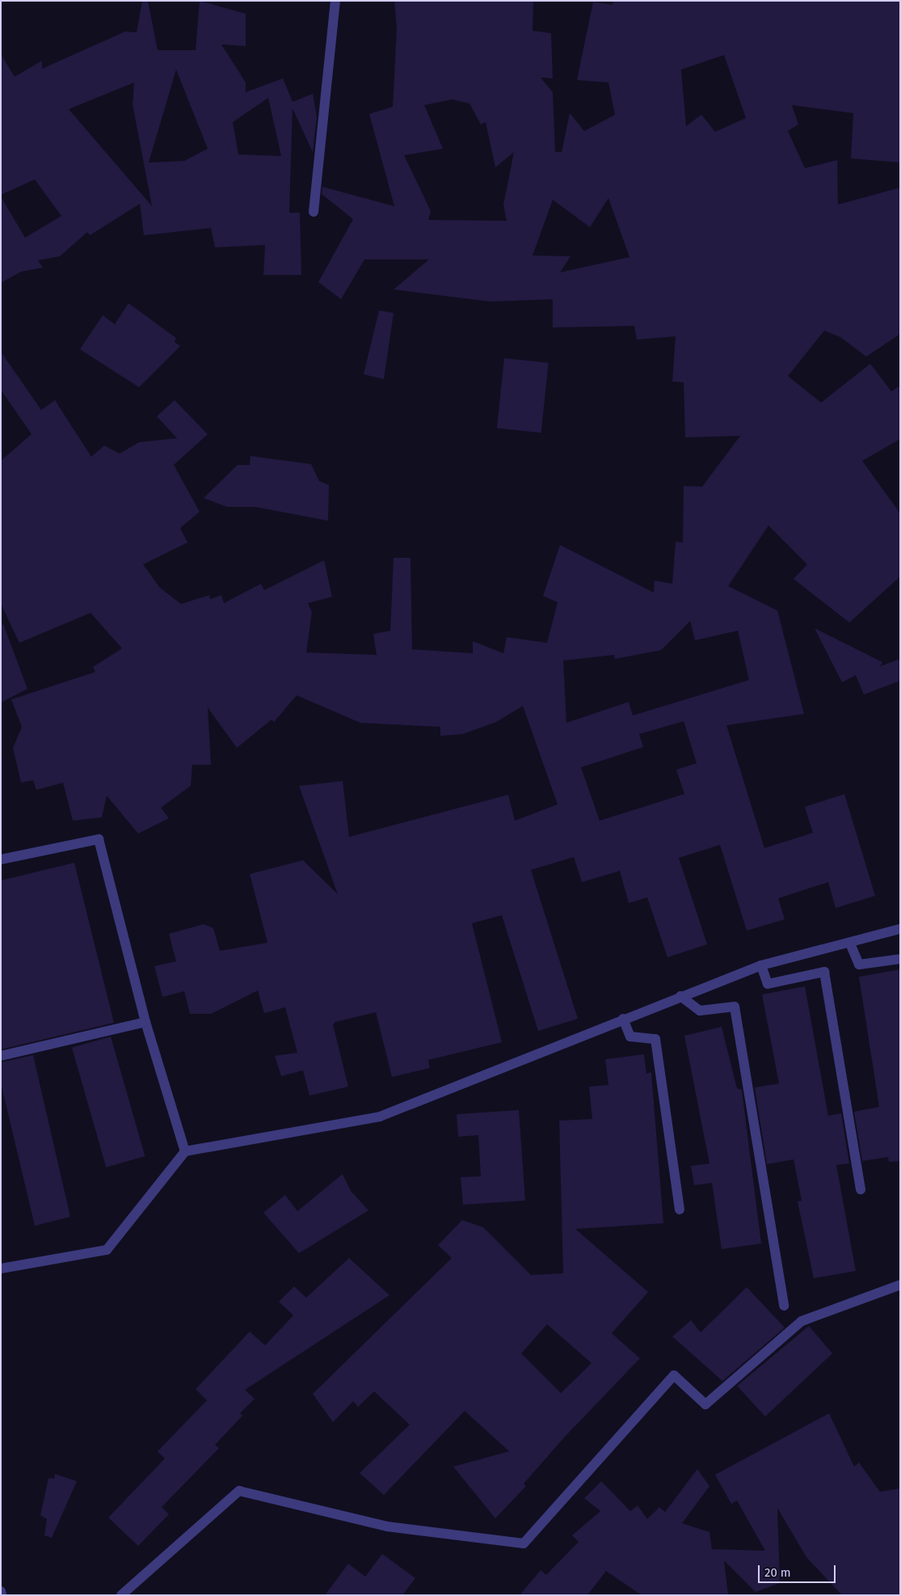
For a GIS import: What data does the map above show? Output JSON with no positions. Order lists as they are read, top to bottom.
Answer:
{
  "scale_bar": "20 m"
}
